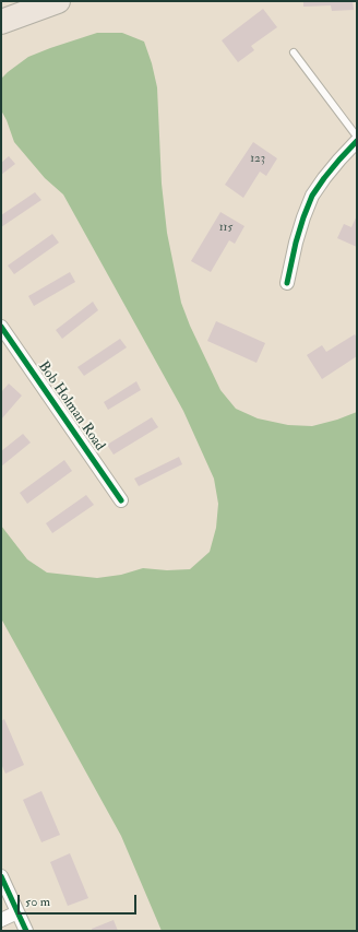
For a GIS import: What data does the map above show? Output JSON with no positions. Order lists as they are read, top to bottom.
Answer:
{
  "streets": {
    "street": ["Bob Holman Road"]
  },
  "house_numbers": ["123", "115"],
  "scale_bar": "50 m"
}
